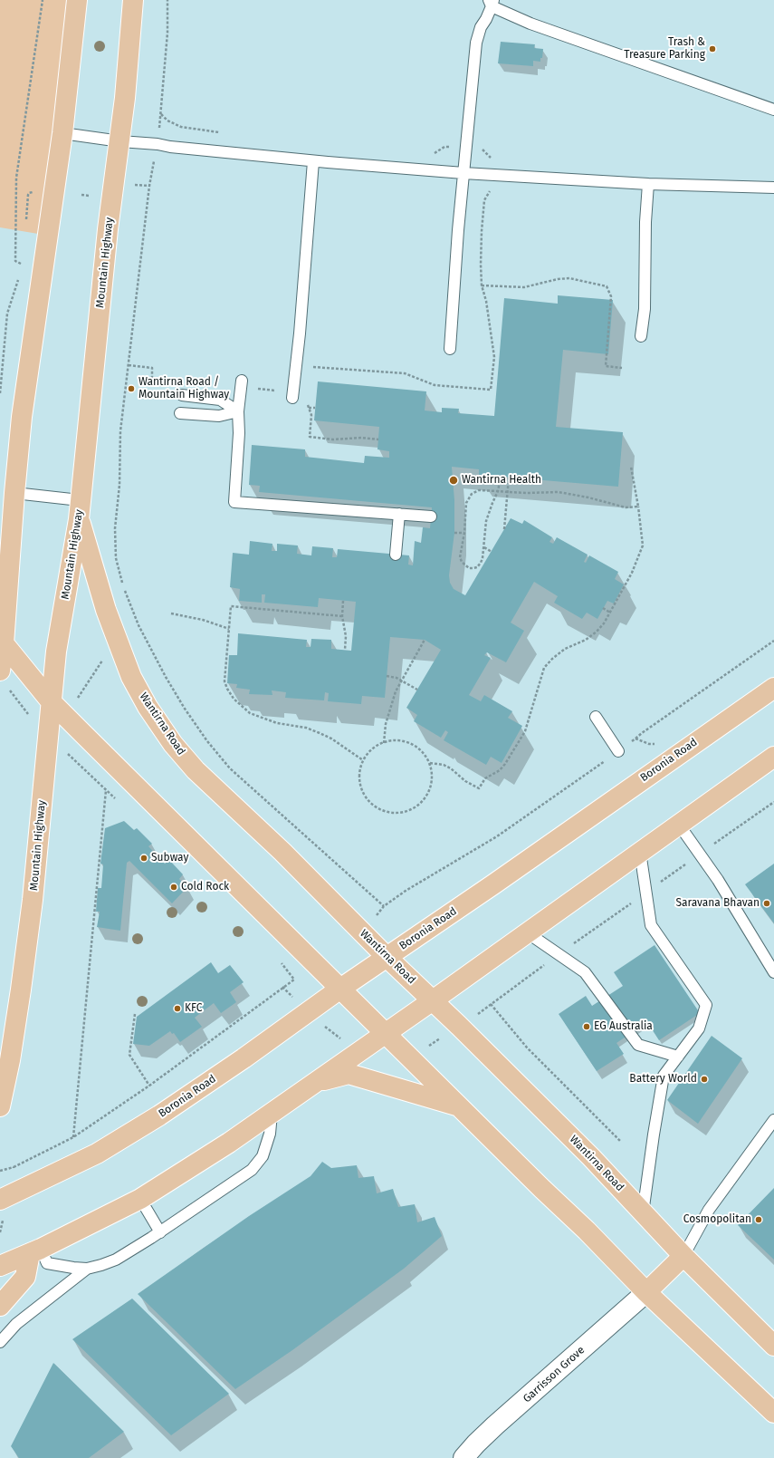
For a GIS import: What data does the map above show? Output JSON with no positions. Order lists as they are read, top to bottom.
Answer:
{
  "streets": {
    "main road": ["Mountain Highway", "Wantirna Road", "Boronia Road"],
    "street": ["Garrisson Grove"]
  },
  "crossings": [
    ["Mountain Highway", "Wantirna Road"],
    ["Wantirna Road", "Boronia Road"]
  ],
  "places": [
    "Trash & Treasure Parking",
    "Wantirna Road / Mountain Highway",
    "Wantirna Health",
    "Subway",
    "Cold Rock",
    "Saravana Bhavan",
    "KFC",
    "EG Australia",
    "Battery World",
    "Cosmopolitan"
  ]
}
